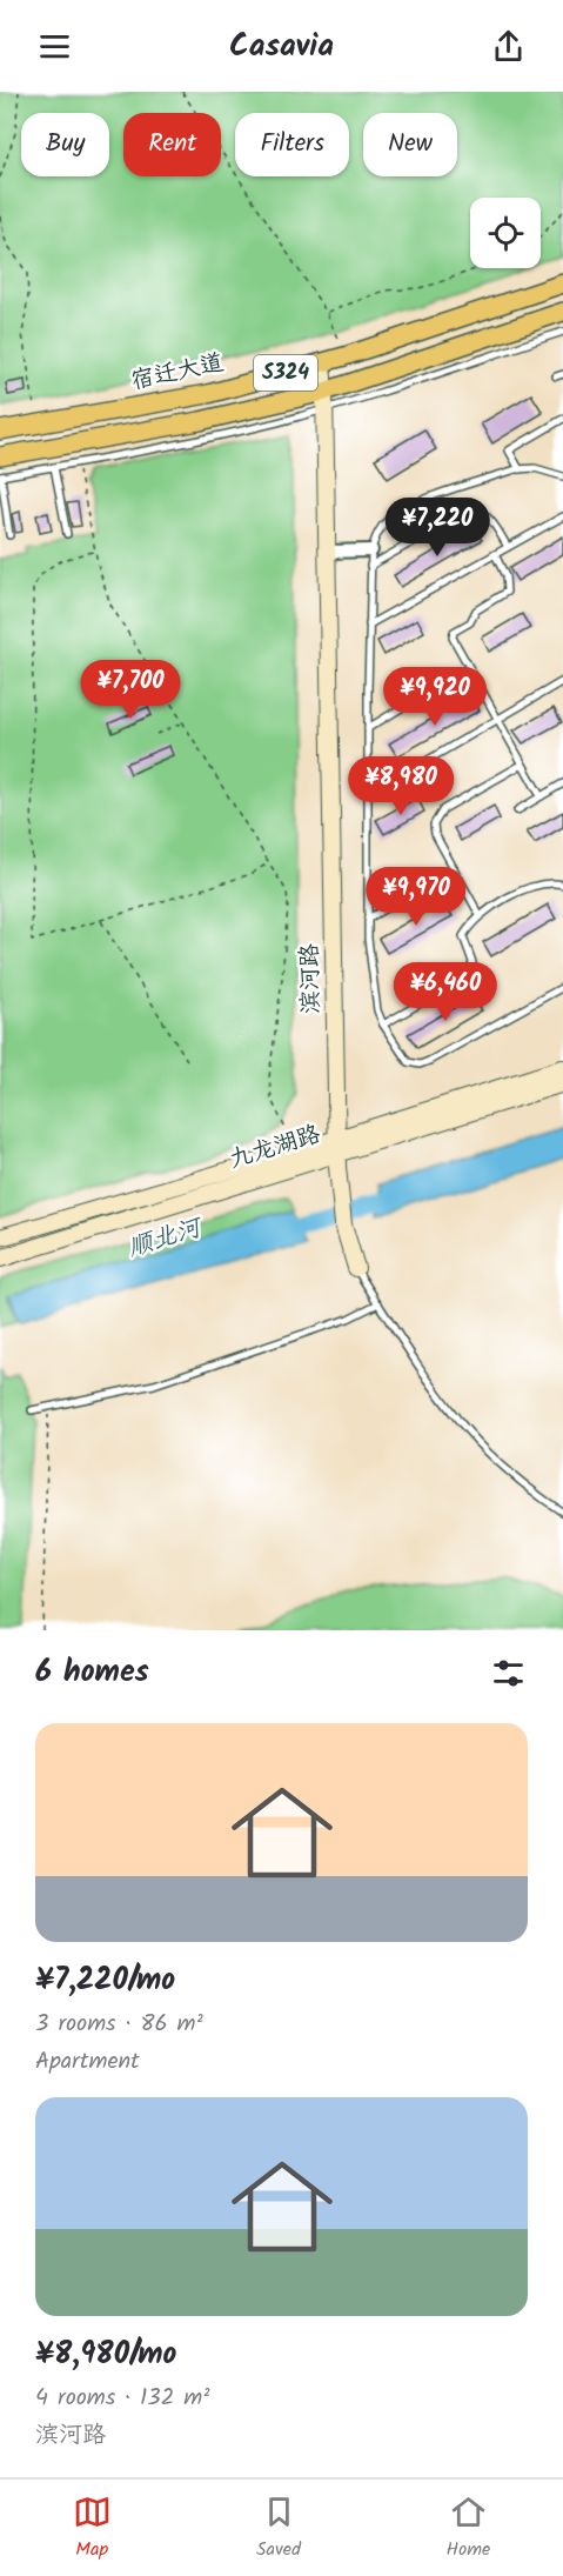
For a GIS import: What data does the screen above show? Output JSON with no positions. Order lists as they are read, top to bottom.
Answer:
{
  "streets": {
    "main road": ["宿迁大道", "S324"],
    "street": ["滨河路", "九龙湖路"]
  },
  "crossings": [
    ["宿迁大道", "滨河路"],
    ["S324", "滨河路"],
    ["滨河路", "九龙湖路"]
  ],
  "water": ["顺北河"],
  "page": {
    "header": "Casavia",
    "chip": [
      "Buy",
      "Rent",
      "Filters",
      "New"
    ],
    "price": [
      "¥7,220",
      "¥7,700",
      "¥9,920",
      "¥8,980",
      "¥9,970",
      "¥6,460"
    ],
    "heading": "6 homes",
    "list": [
      {
        "name": "¥7,220/mo",
        "note": "3 rooms · 86 m² · Apartment"
      },
      {
        "name": "¥8,980/mo",
        "note": "4 rooms · 132 m² · 滨河路"
      }
    ],
    "tabs": ["Map", "Saved", "Home"]
  }
}
